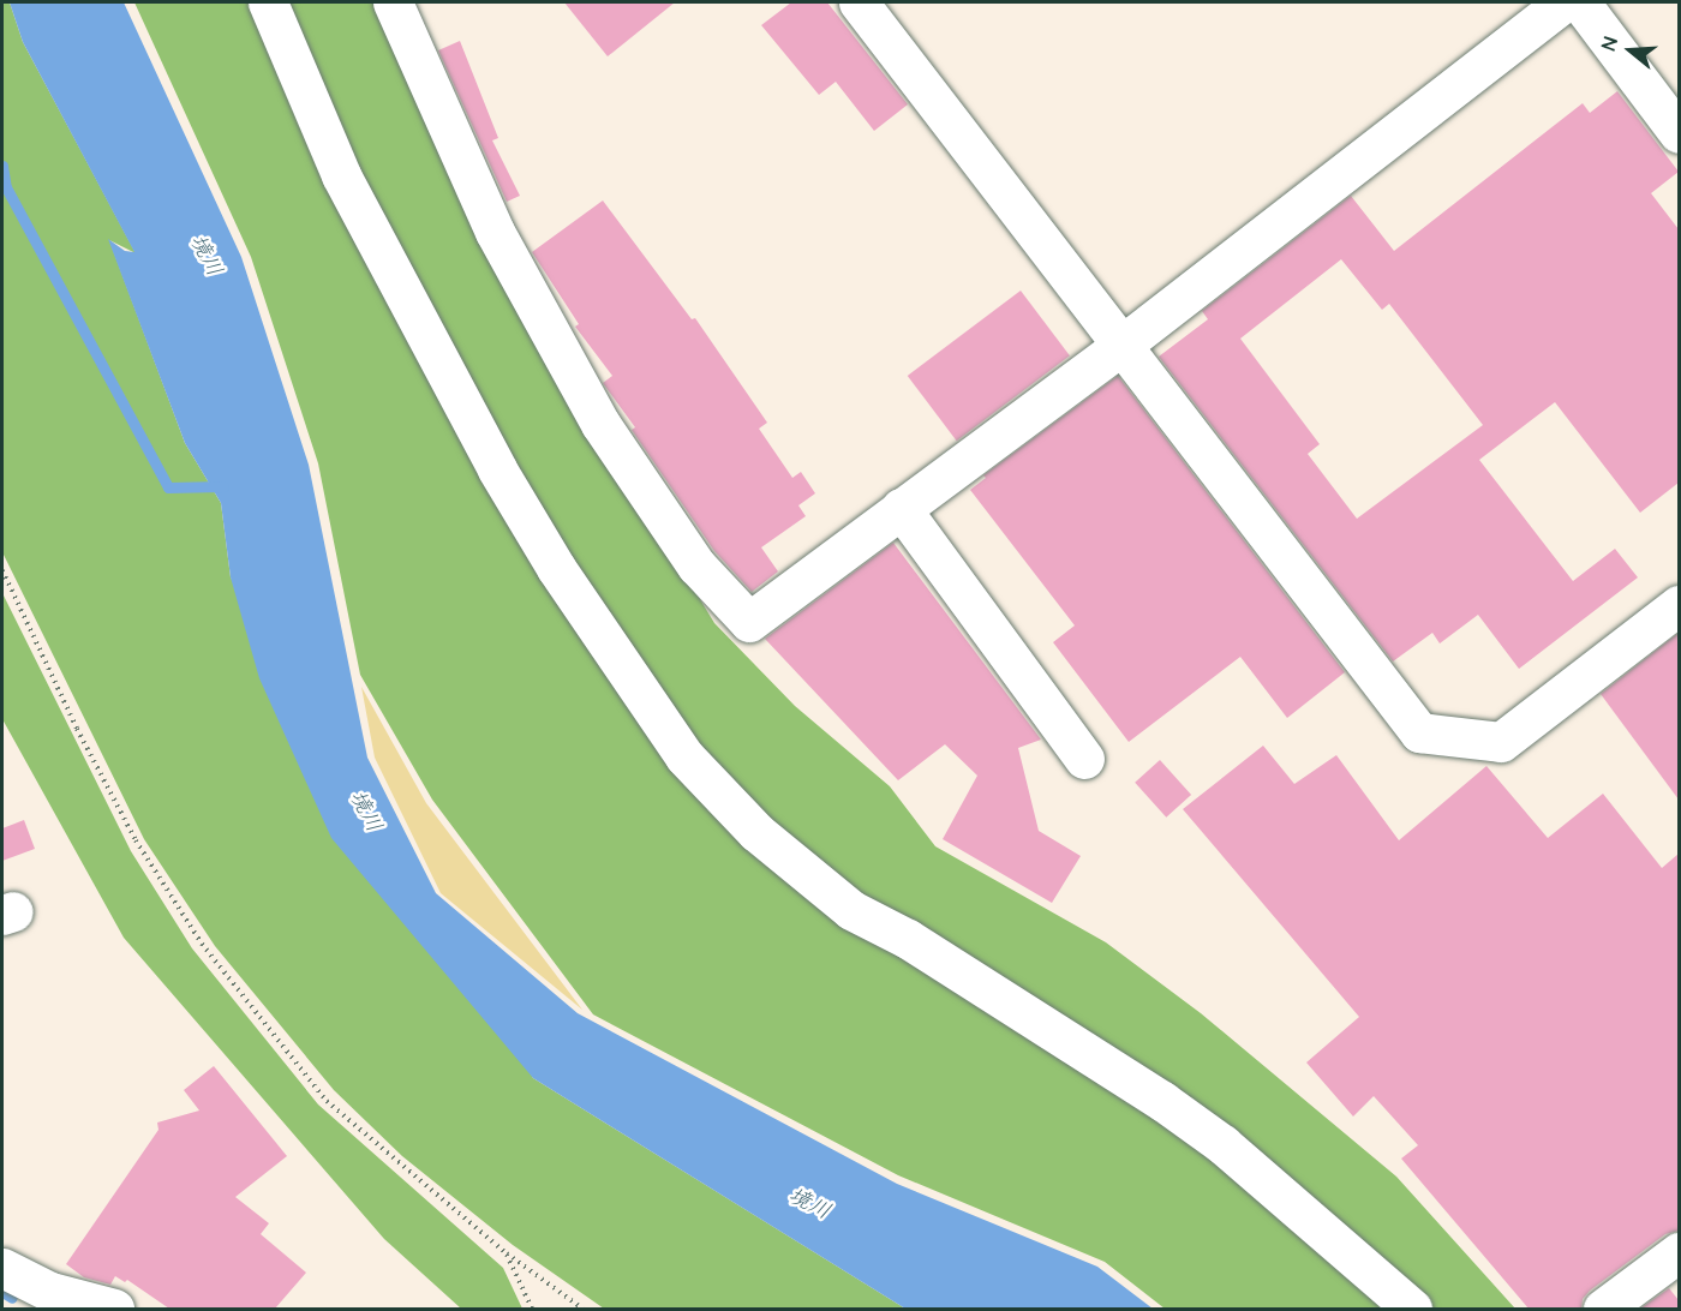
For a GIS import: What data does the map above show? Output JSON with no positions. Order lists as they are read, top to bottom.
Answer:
{
  "water": ["境川"],
  "north": "left"
}
